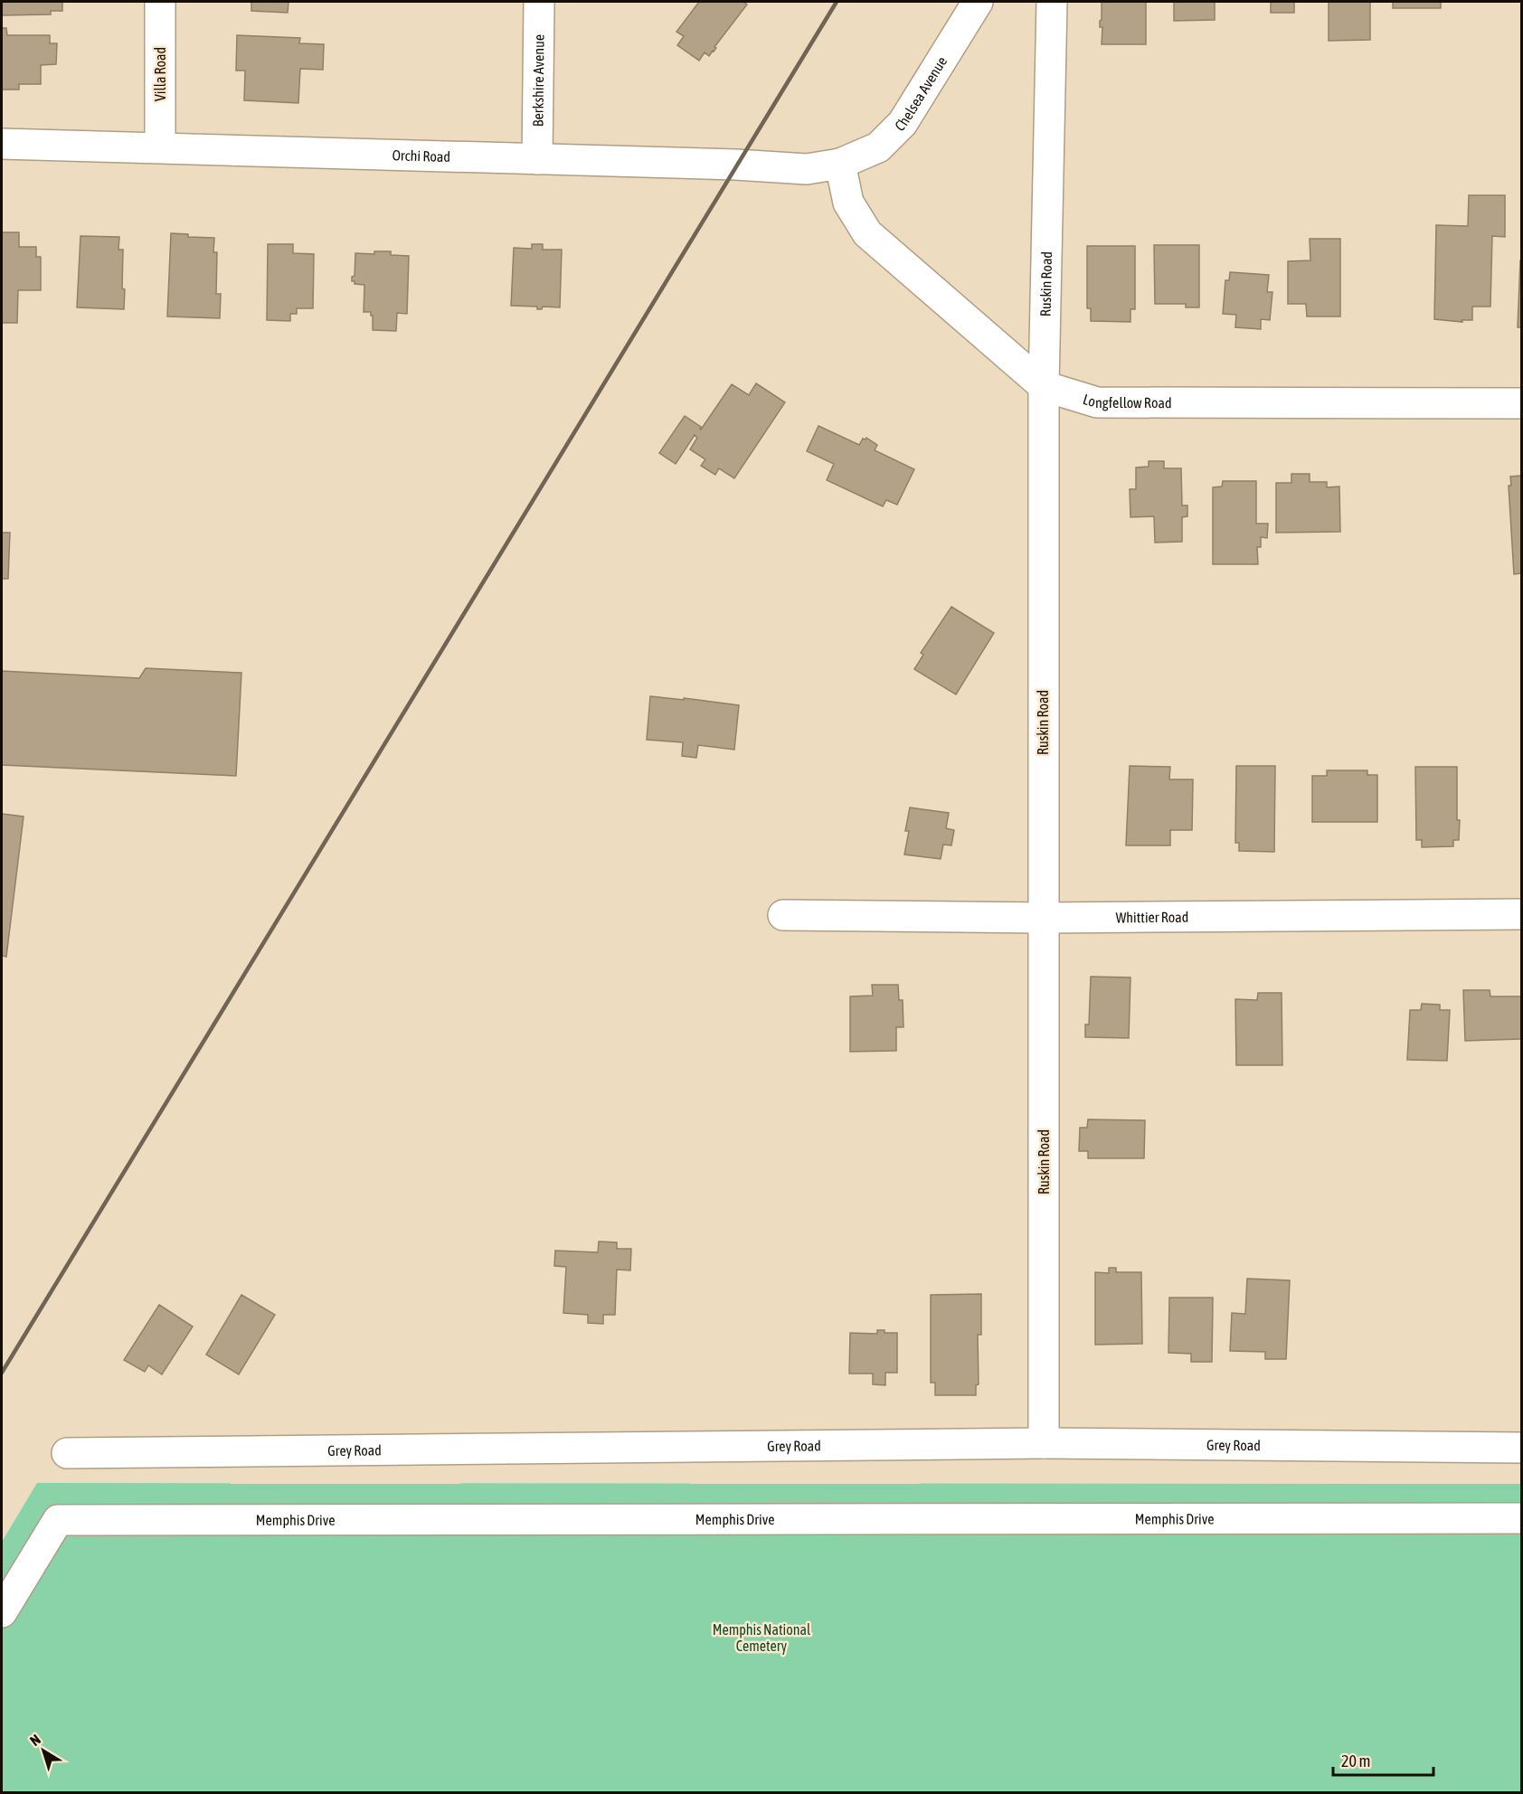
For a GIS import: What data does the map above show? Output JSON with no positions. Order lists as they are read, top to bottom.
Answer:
{
  "streets": {
    "street": [
      "Villa Road",
      "Berkshire Avenue",
      "Chelsea Avenue",
      "Orchi Road",
      "Ruskin Road",
      "Longfellow Road",
      "Whittier Road",
      "Grey Road",
      "Memphis Drive"
    ]
  },
  "crossings": [
    ["Villa Road", "Orchi Road"],
    ["Berkshire Avenue", "Orchi Road"],
    ["Chelsea Avenue", "Orchi Road"],
    ["Chelsea Avenue", "Longfellow Road"],
    ["Orchi Road", "Longfellow Road"],
    ["Ruskin Road", "Longfellow Road"],
    ["Ruskin Road", "Whittier Road"],
    ["Ruskin Road", "Grey Road"]
  ],
  "parks": ["Memphis National Cemetery"],
  "scale_bar": "20 m",
  "north": "top left"
}
